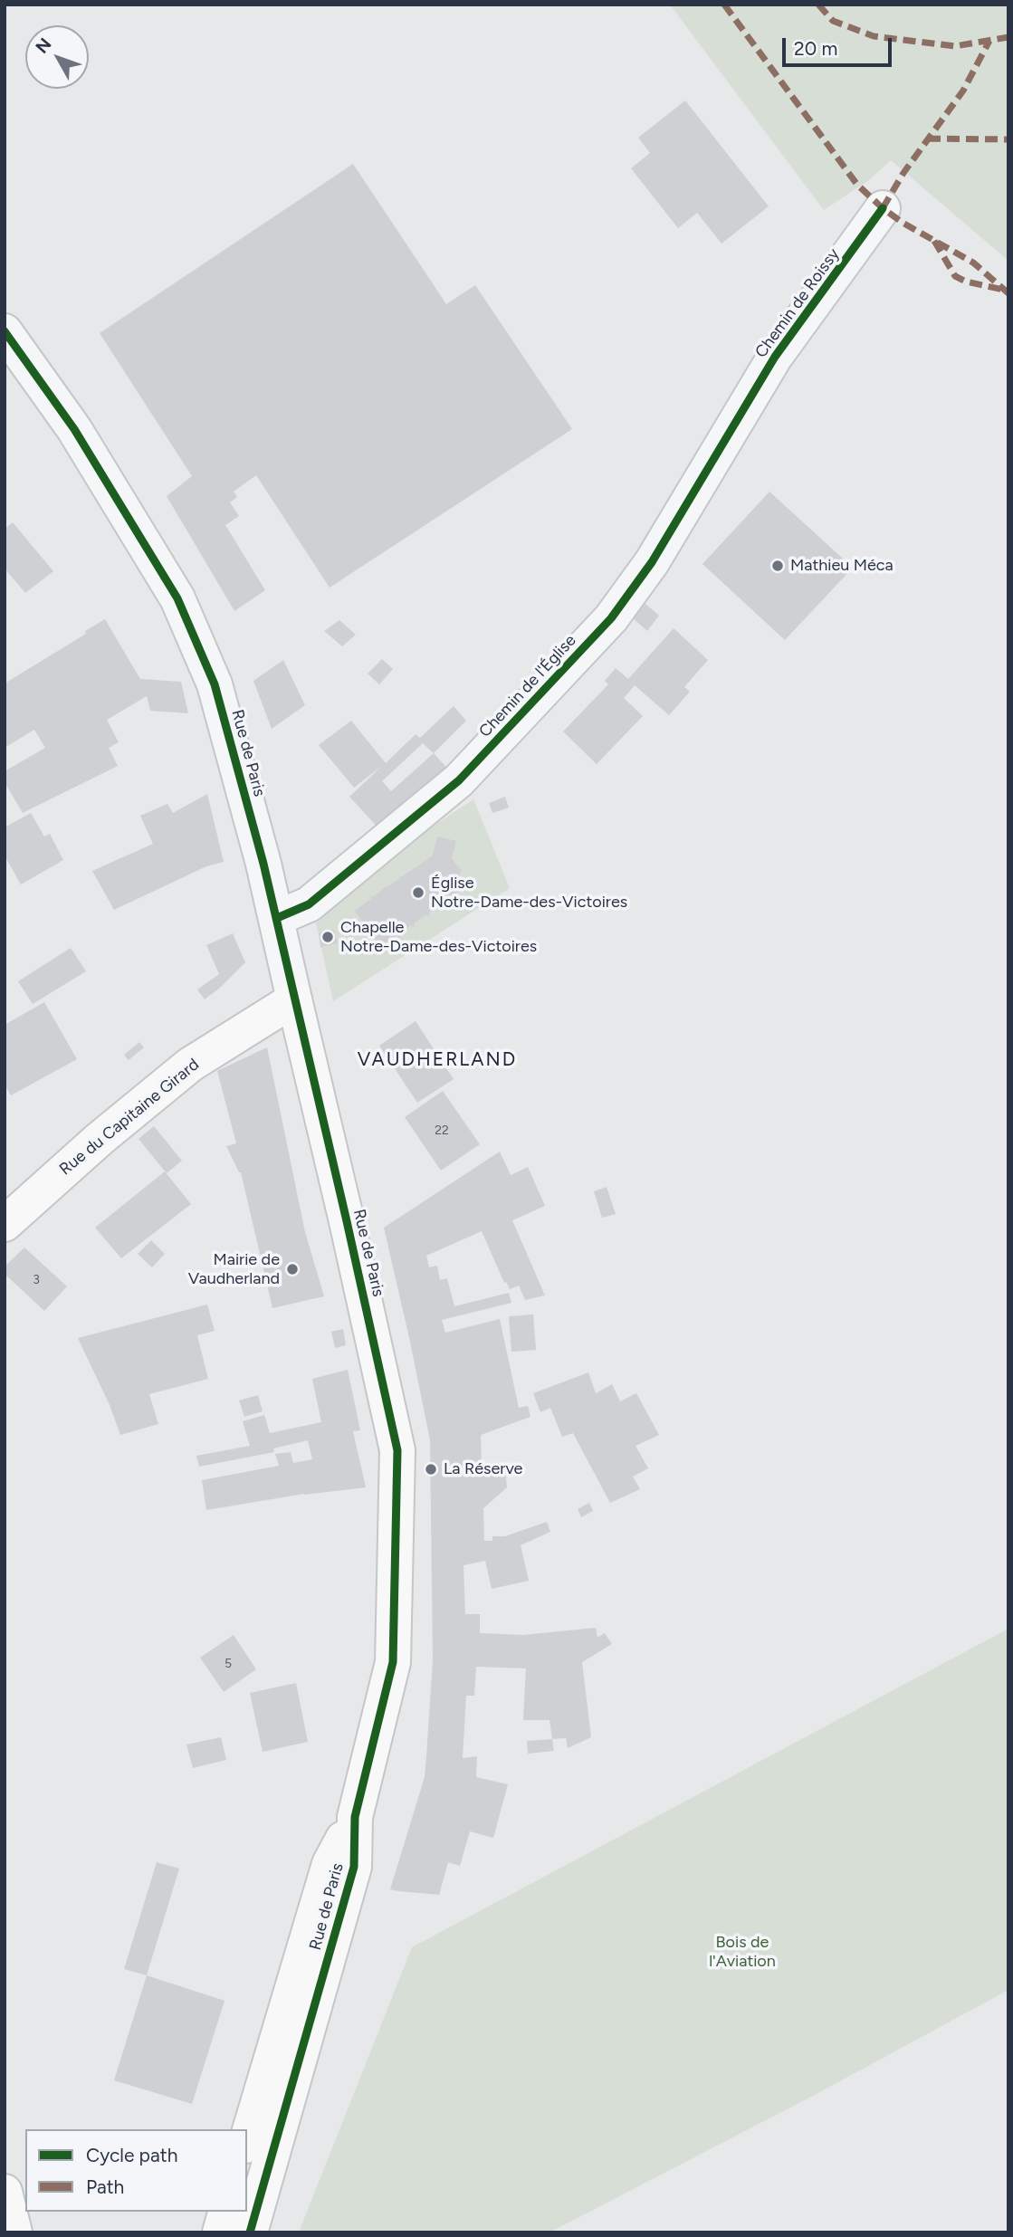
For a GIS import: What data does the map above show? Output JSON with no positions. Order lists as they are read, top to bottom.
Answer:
{
  "streets": {
    "street": [
      "Chemin de Roissy",
      "Chemin de l'Église",
      "Rue de Paris",
      "Rue du Capitaine Girard"
    ]
  },
  "crossings": [
    ["Chemin de Roissy", "Chemin de l'Église"],
    ["Chemin de l'Église", "Rue de Paris"],
    ["Rue de Paris", "Rue du Capitaine Girard"]
  ],
  "districts": ["VAUDHERLAND"],
  "parks": ["Bois de l'Aviation"],
  "places": [
    "Mathieu Méca",
    "Église Notre-Dame-des-Victoires",
    "Chapelle Notre-Dame-des-Victoires",
    "Mairie de Vaudherland",
    "La Réserve"
  ],
  "house_numbers": ["22", "3", "5"],
  "legend": ["Cycle path", "Path"],
  "scale_bar": "20 m",
  "north": "top left"
}
